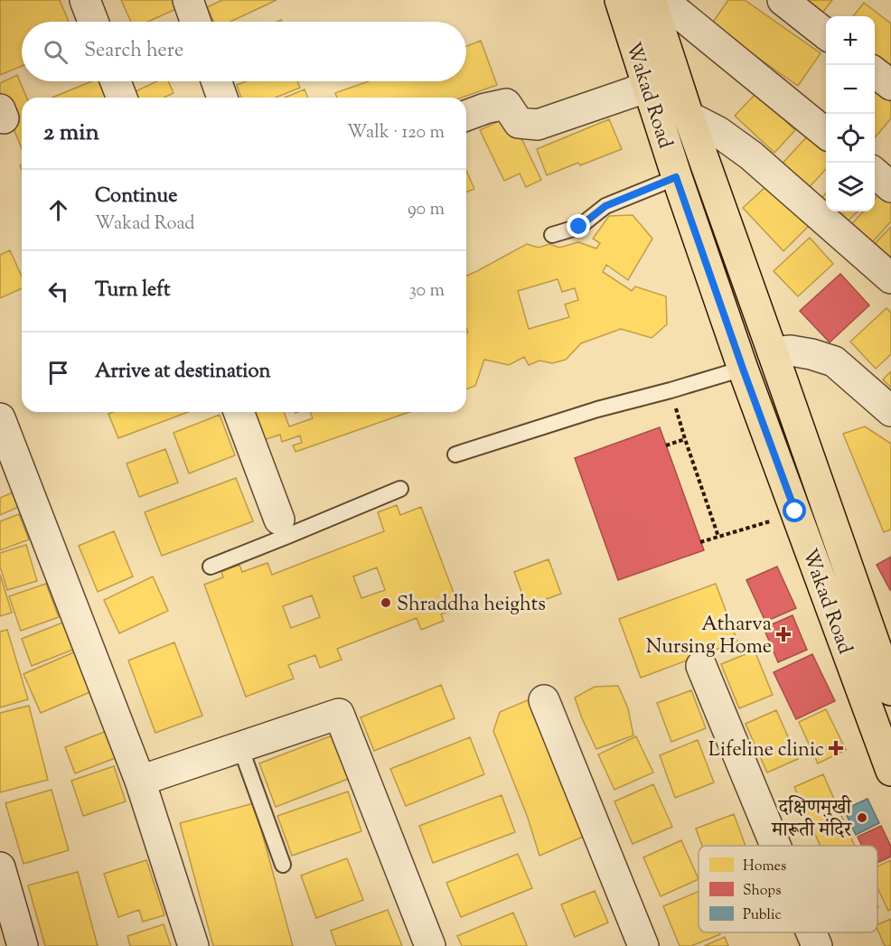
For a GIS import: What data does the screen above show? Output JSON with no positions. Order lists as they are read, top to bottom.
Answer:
{
  "streets": {
    "main road": ["Wakad Road"]
  },
  "places": {
    "other": ["Shraddha heights", "दक्षिणमुखी मारूती मंदिर"],
    "health": ["Atharva Nursing Home", "Lifeline clinic"]
  },
  "legend": ["Homes", "Shops", "Public"],
  "page": {
    "map_buttons": ["+", "−"],
    "search": "Search here",
    "heading": ["2 min", "Walk · 120 m"],
    "list": [
      ["Continue", "Wakad Road", "90 m"],
      ["Turn left", "30 m"],
      "Arrive at destination"
    ]
  }
}
